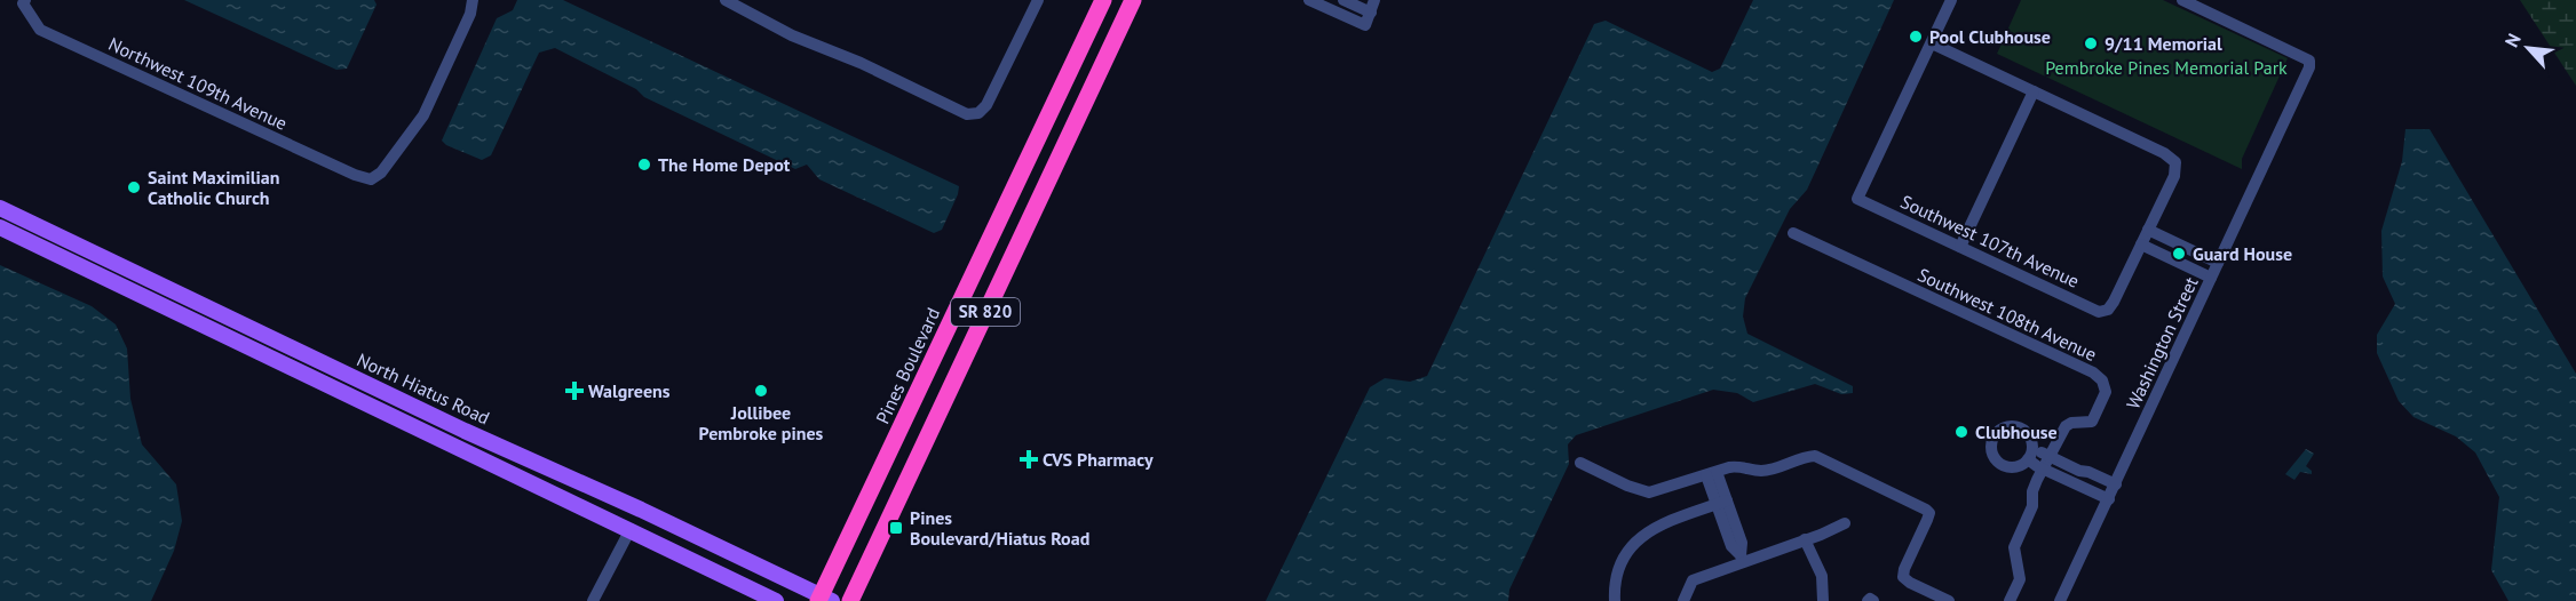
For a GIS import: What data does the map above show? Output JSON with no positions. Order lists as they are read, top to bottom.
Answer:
{
  "streets": {
    "highway": ["SR 820", "Pines Boulevard"],
    "main road": ["North Hiatus Road"],
    "street": [
      "Northwest 109th Avenue",
      "Southwest 107th Avenue",
      "Southwest 108th Avenue",
      "Washington Street"
    ]
  },
  "crossings": [
    ["Pines Boulevard", "North Hiatus Road"]
  ],
  "parks": ["Pembroke Pines Memorial Park"],
  "places": {
    "other": [
      "Pool Clubhouse",
      "9/11 Memorial",
      "The Home Depot",
      "Saint Maximilian Catholic Church",
      "Guard House",
      "Jollibee Pembroke pines",
      "Clubhouse"
    ],
    "health": ["Walgreens", "CVS Pharmacy"],
    "transit": ["Pines Boulevard/Hiatus Road"]
  },
  "north": "top left"
}
